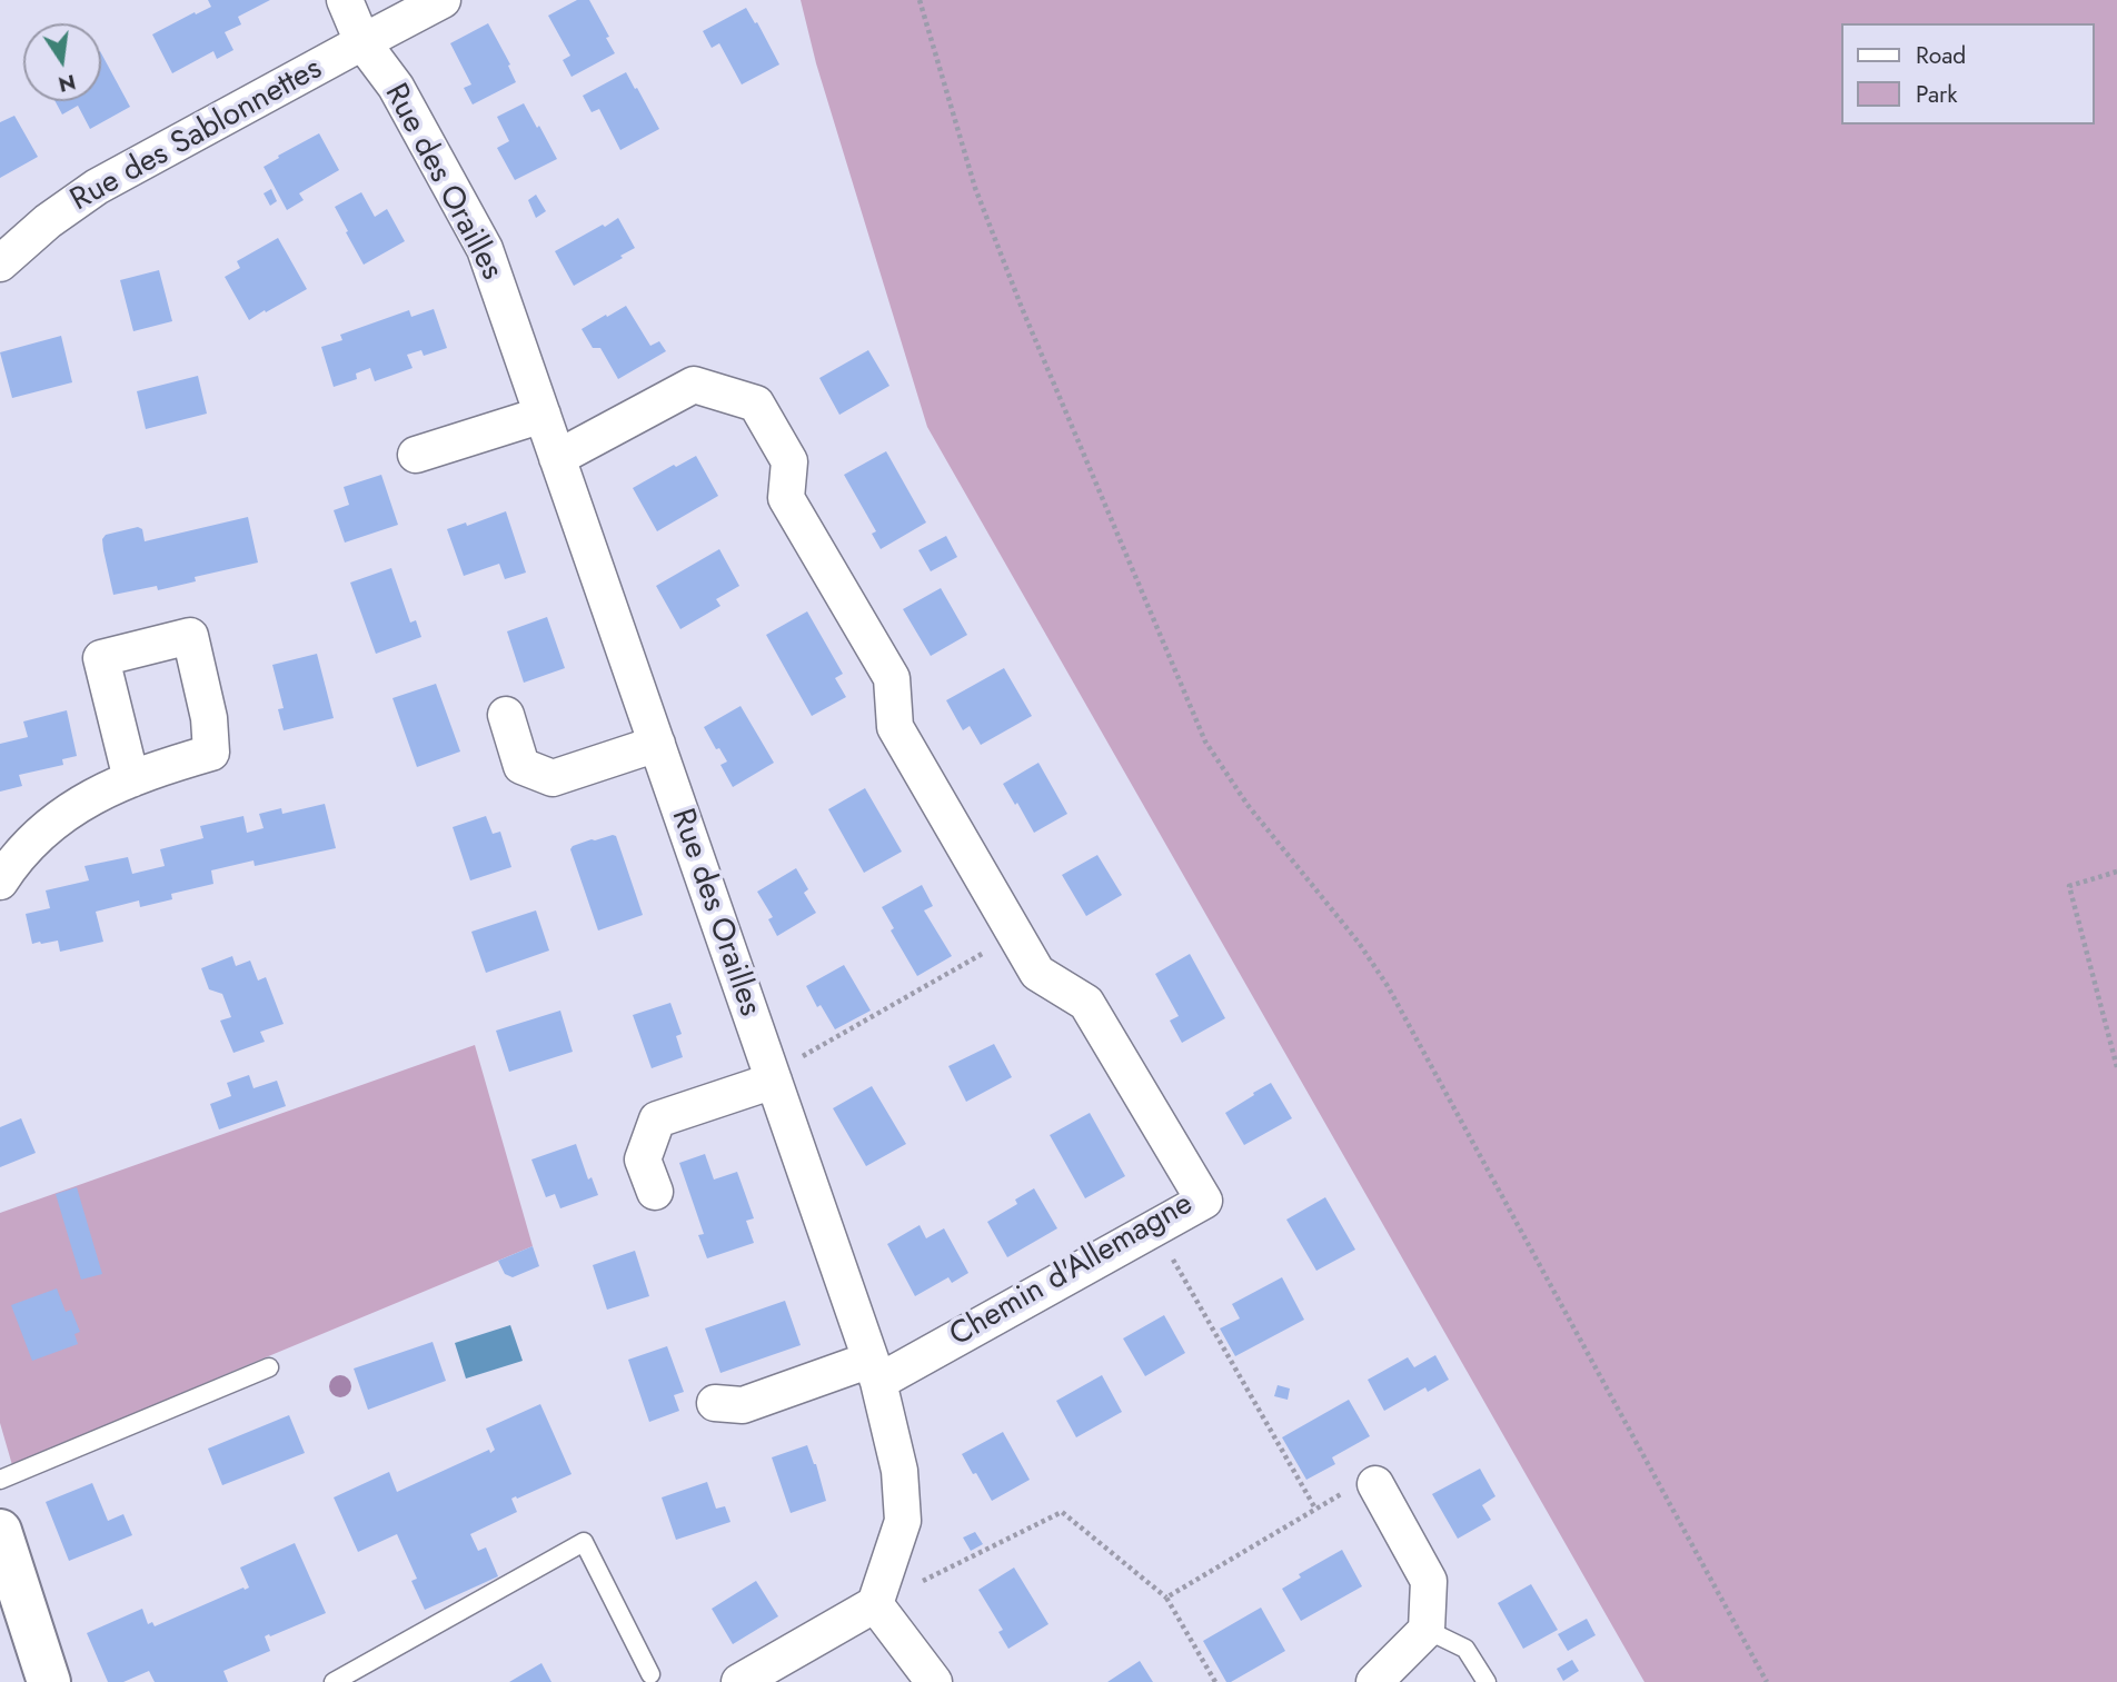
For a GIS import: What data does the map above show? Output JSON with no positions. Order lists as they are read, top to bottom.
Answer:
{
  "streets": {
    "street": ["Rue des Sablonnettes", "Rue des Orailles", "Chemin d'Allemagne"]
  },
  "crossings": [
    ["Rue des Sablonnettes", "Rue des Orailles"],
    ["Rue des Orailles", "Chemin d'Allemagne"]
  ],
  "legend": ["Road", "Park"],
  "north": "bottom"
}
